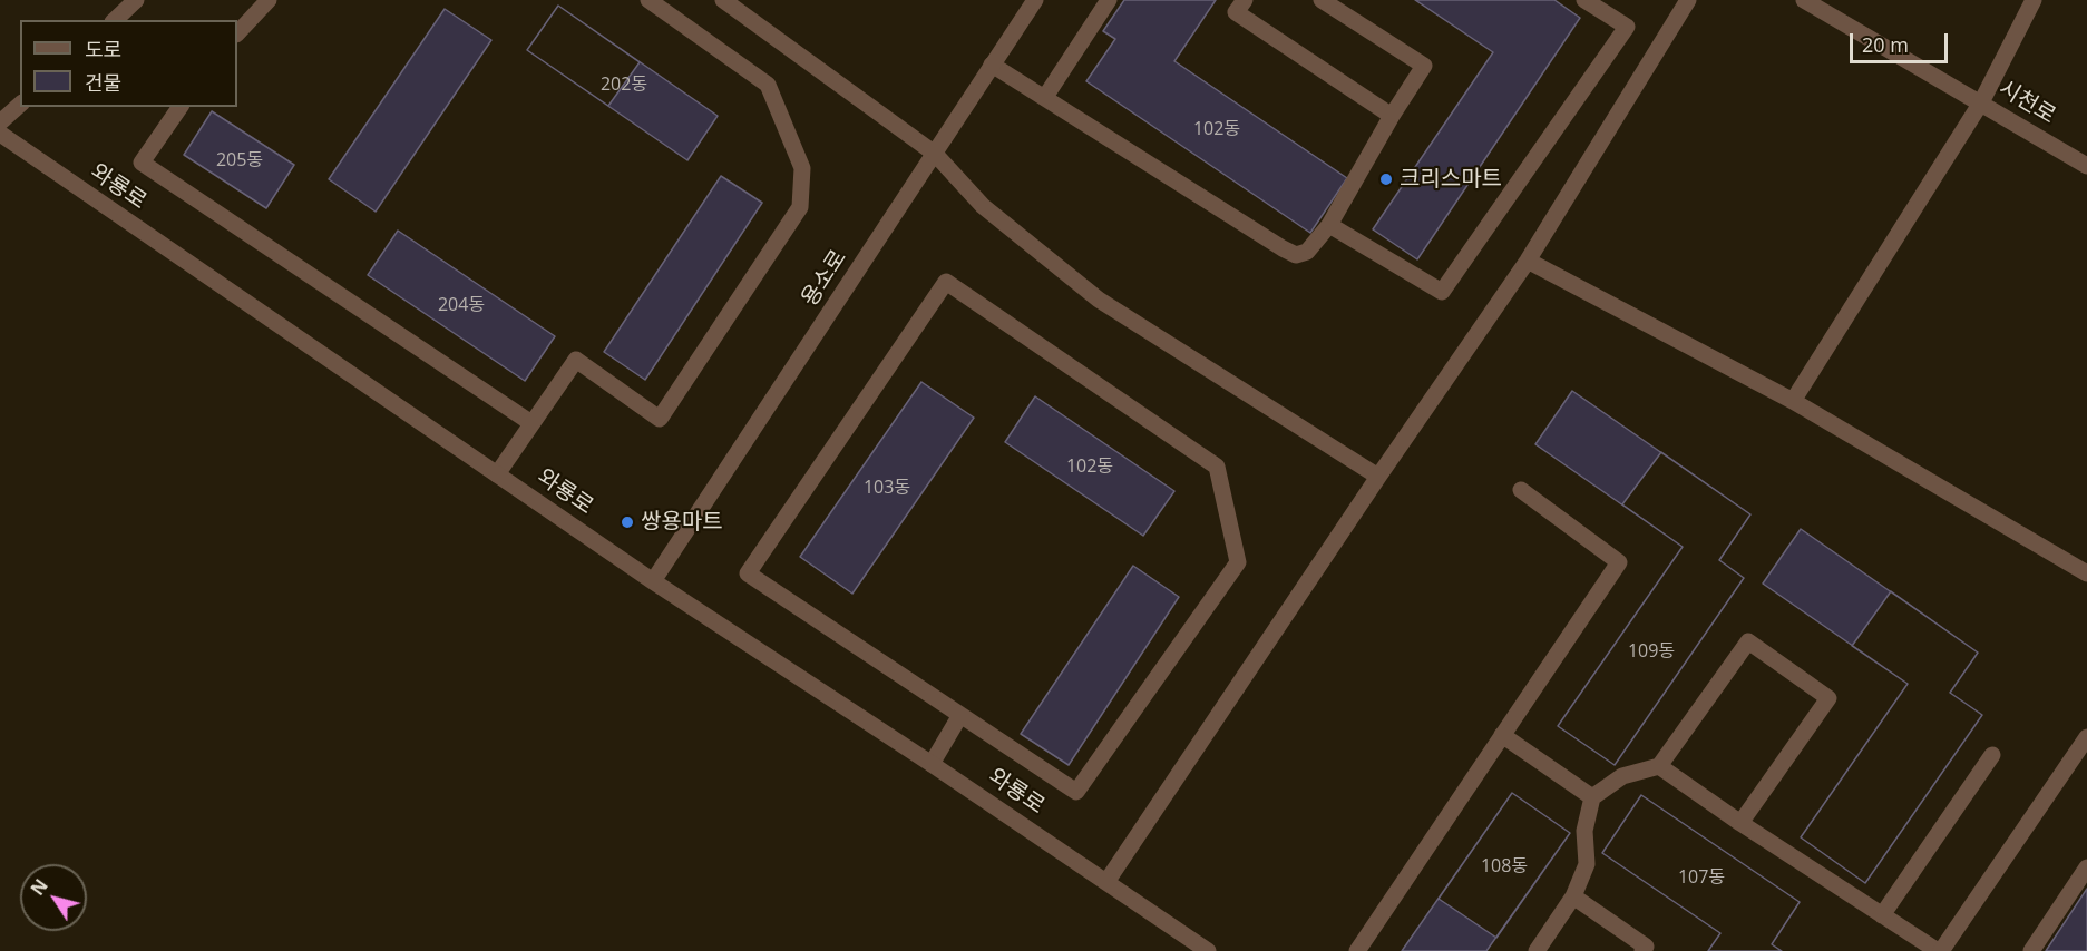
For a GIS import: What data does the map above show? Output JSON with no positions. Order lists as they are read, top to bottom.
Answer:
{
  "streets": {
    "street": ["시천로", "와룡로", "용소로"]
  },
  "crossings": [
    ["와룡로", "용소로"]
  ],
  "places": ["크리스마트", "쌍용마트"],
  "house_numbers": [
    "202동",
    "102동",
    "205동",
    "204동",
    "102동",
    "103동",
    "109동",
    "108동",
    "107동"
  ],
  "legend": ["도로", "건물"],
  "scale_bar": "20 m",
  "north": "top left"
}
